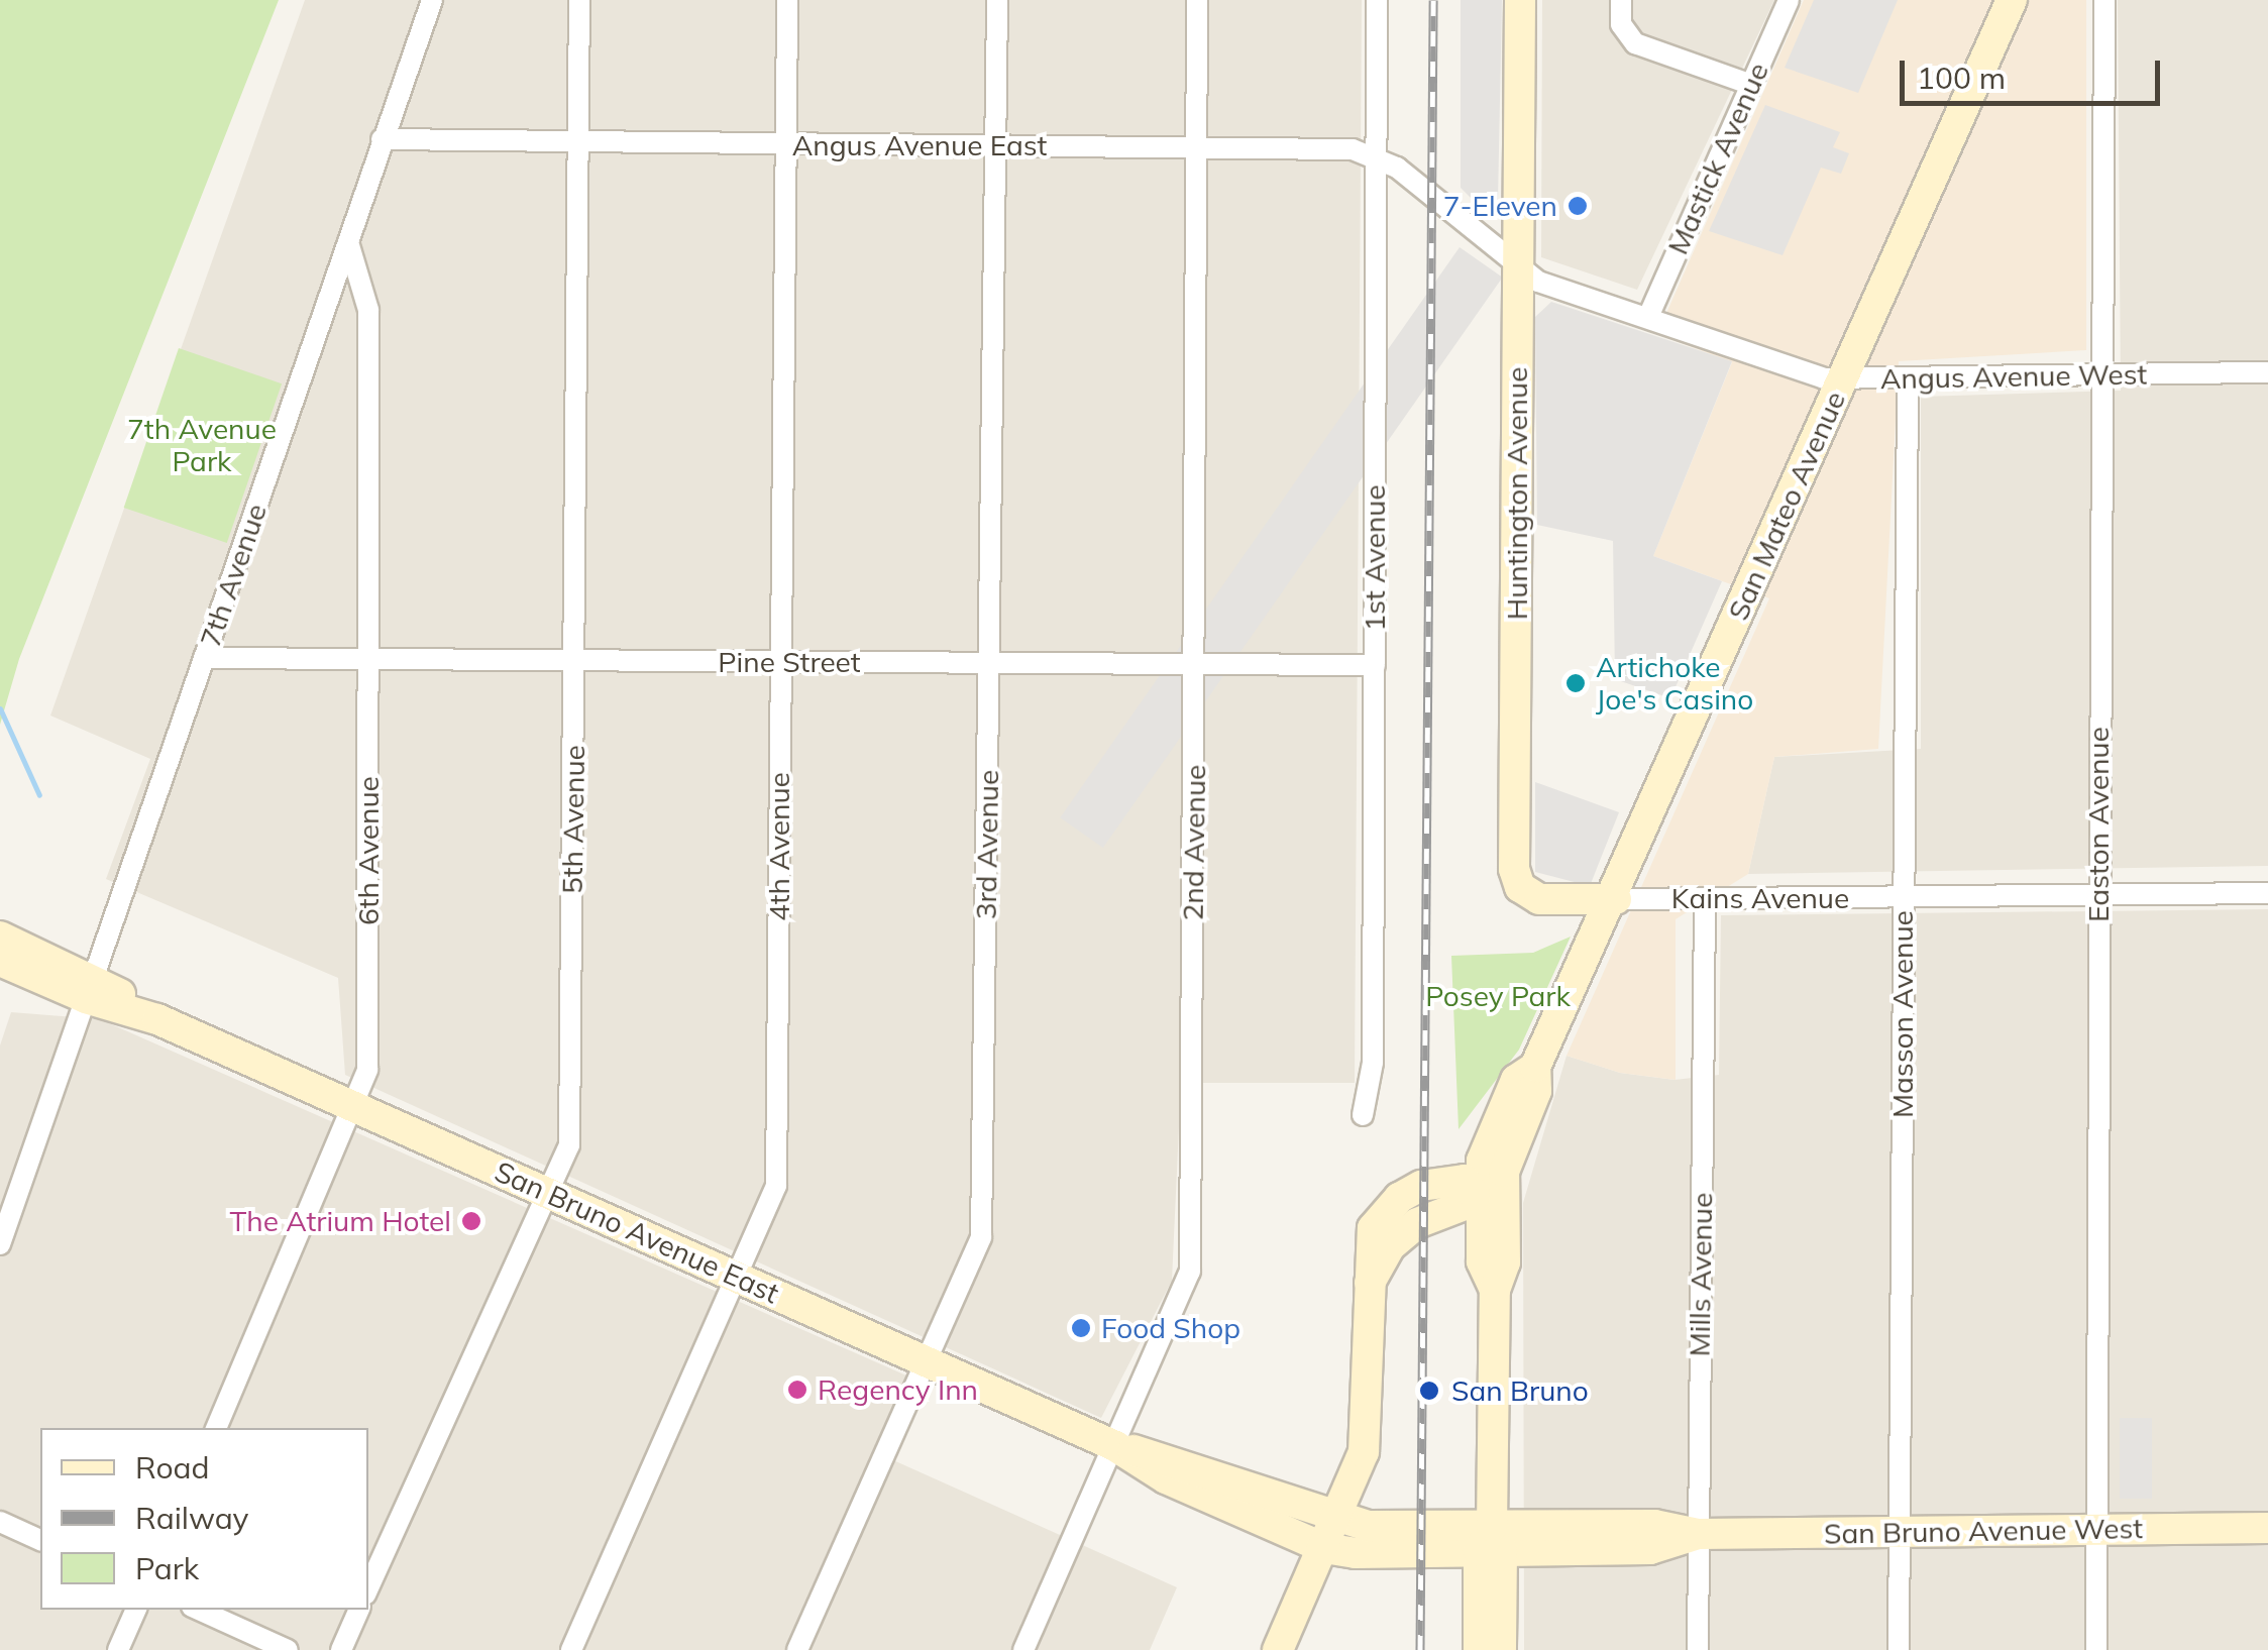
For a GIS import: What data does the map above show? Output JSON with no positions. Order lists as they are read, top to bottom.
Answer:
{
  "streets": {
    "street": [
      "Angus Avenue East",
      "Mastick Avenue",
      "Angus Avenue West",
      "Huntington Avenue",
      "San Mateo Avenue",
      "1st Avenue",
      "7th Avenue",
      "Pine Street",
      "5th Avenue",
      "Easton Avenue",
      "2nd Avenue",
      "3rd Avenue",
      "4th Avenue",
      "6th Avenue",
      "Kains Avenue",
      "Masson Avenue",
      "San Bruno Avenue East",
      "Mills Avenue",
      "San Bruno Avenue West"
    ]
  },
  "crossings": [
    ["Angus Avenue East", "Angus Avenue West"],
    ["Angus Avenue East", "1st Avenue"],
    ["Angus Avenue East", "7th Avenue"],
    ["Angus Avenue East", "5th Avenue"],
    ["Angus Avenue East", "2nd Avenue"],
    ["Angus Avenue East", "3rd Avenue"],
    ["Angus Avenue East", "4th Avenue"],
    ["Mastick Avenue", "Angus Avenue West"],
    ["Angus Avenue West", "Huntington Avenue"],
    ["Angus Avenue West", "San Mateo Avenue"],
    ["Angus Avenue West", "Easton Avenue"],
    ["Angus Avenue West", "Masson Avenue"],
    ["Huntington Avenue", "San Mateo Avenue"],
    ["Huntington Avenue", "Kains Avenue"],
    ["San Mateo Avenue", "Kains Avenue"],
    ["1st Avenue", "Pine Street"],
    ["7th Avenue", "Pine Street"],
    ["7th Avenue", "6th Avenue"],
    ["7th Avenue", "San Bruno Avenue East"],
    ["Pine Street", "5th Avenue"],
    ["Pine Street", "2nd Avenue"],
    ["Pine Street", "3rd Avenue"],
    ["Pine Street", "4th Avenue"],
    ["Pine Street", "6th Avenue"],
    ["5th Avenue", "San Bruno Avenue East"],
    ["Easton Avenue", "Kains Avenue"],
    ["Easton Avenue", "San Bruno Avenue West"],
    ["2nd Avenue", "San Bruno Avenue East"],
    ["3rd Avenue", "San Bruno Avenue East"],
    ["4th Avenue", "San Bruno Avenue East"],
    ["6th Avenue", "San Bruno Avenue East"],
    ["Kains Avenue", "Masson Avenue"],
    ["Kains Avenue", "Mills Avenue"],
    ["Masson Avenue", "San Bruno Avenue West"],
    ["San Bruno Avenue East", "San Bruno Avenue West"],
    ["Mills Avenue", "San Bruno Avenue West"]
  ],
  "parks": ["7th Avenue Park", "Posey Park"],
  "places": [
    "7-Eleven",
    "Artichoke Joe's Casino",
    "The Atrium Hotel",
    "Food Shop",
    "Regency Inn",
    "San Bruno"
  ],
  "legend": ["Road", "Railway", "Park"],
  "scale_bar": "100 m"
}
